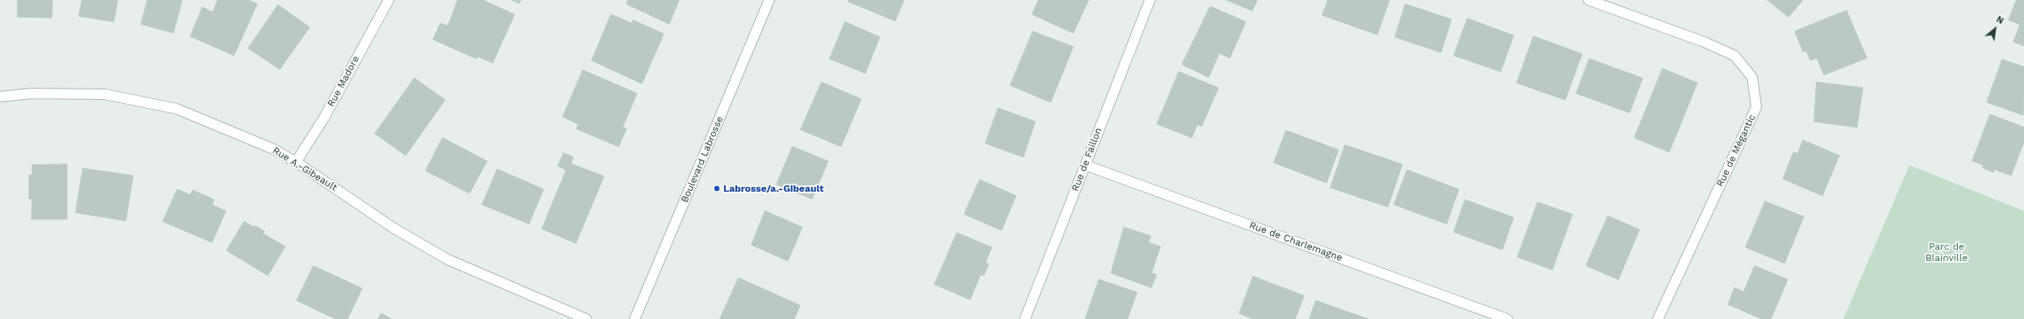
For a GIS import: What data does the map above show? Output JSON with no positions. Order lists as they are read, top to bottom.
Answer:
{
  "streets": {
    "street": [
      "Rue Madore",
      "Rue de Mégantic",
      "Boulevard Labrosse",
      "Rue de Faillon",
      "Rue A.-Gibeault",
      "Rue de Charlemagne"
    ]
  },
  "crossings": [
    ["Rue Madore", "Rue A.-Gibeault"],
    ["Rue de Faillon", "Rue de Charlemagne"]
  ],
  "parks": ["Parc de Blainville"],
  "places": ["Labrosse/a.-Gibeault"],
  "north": "top right"
}
